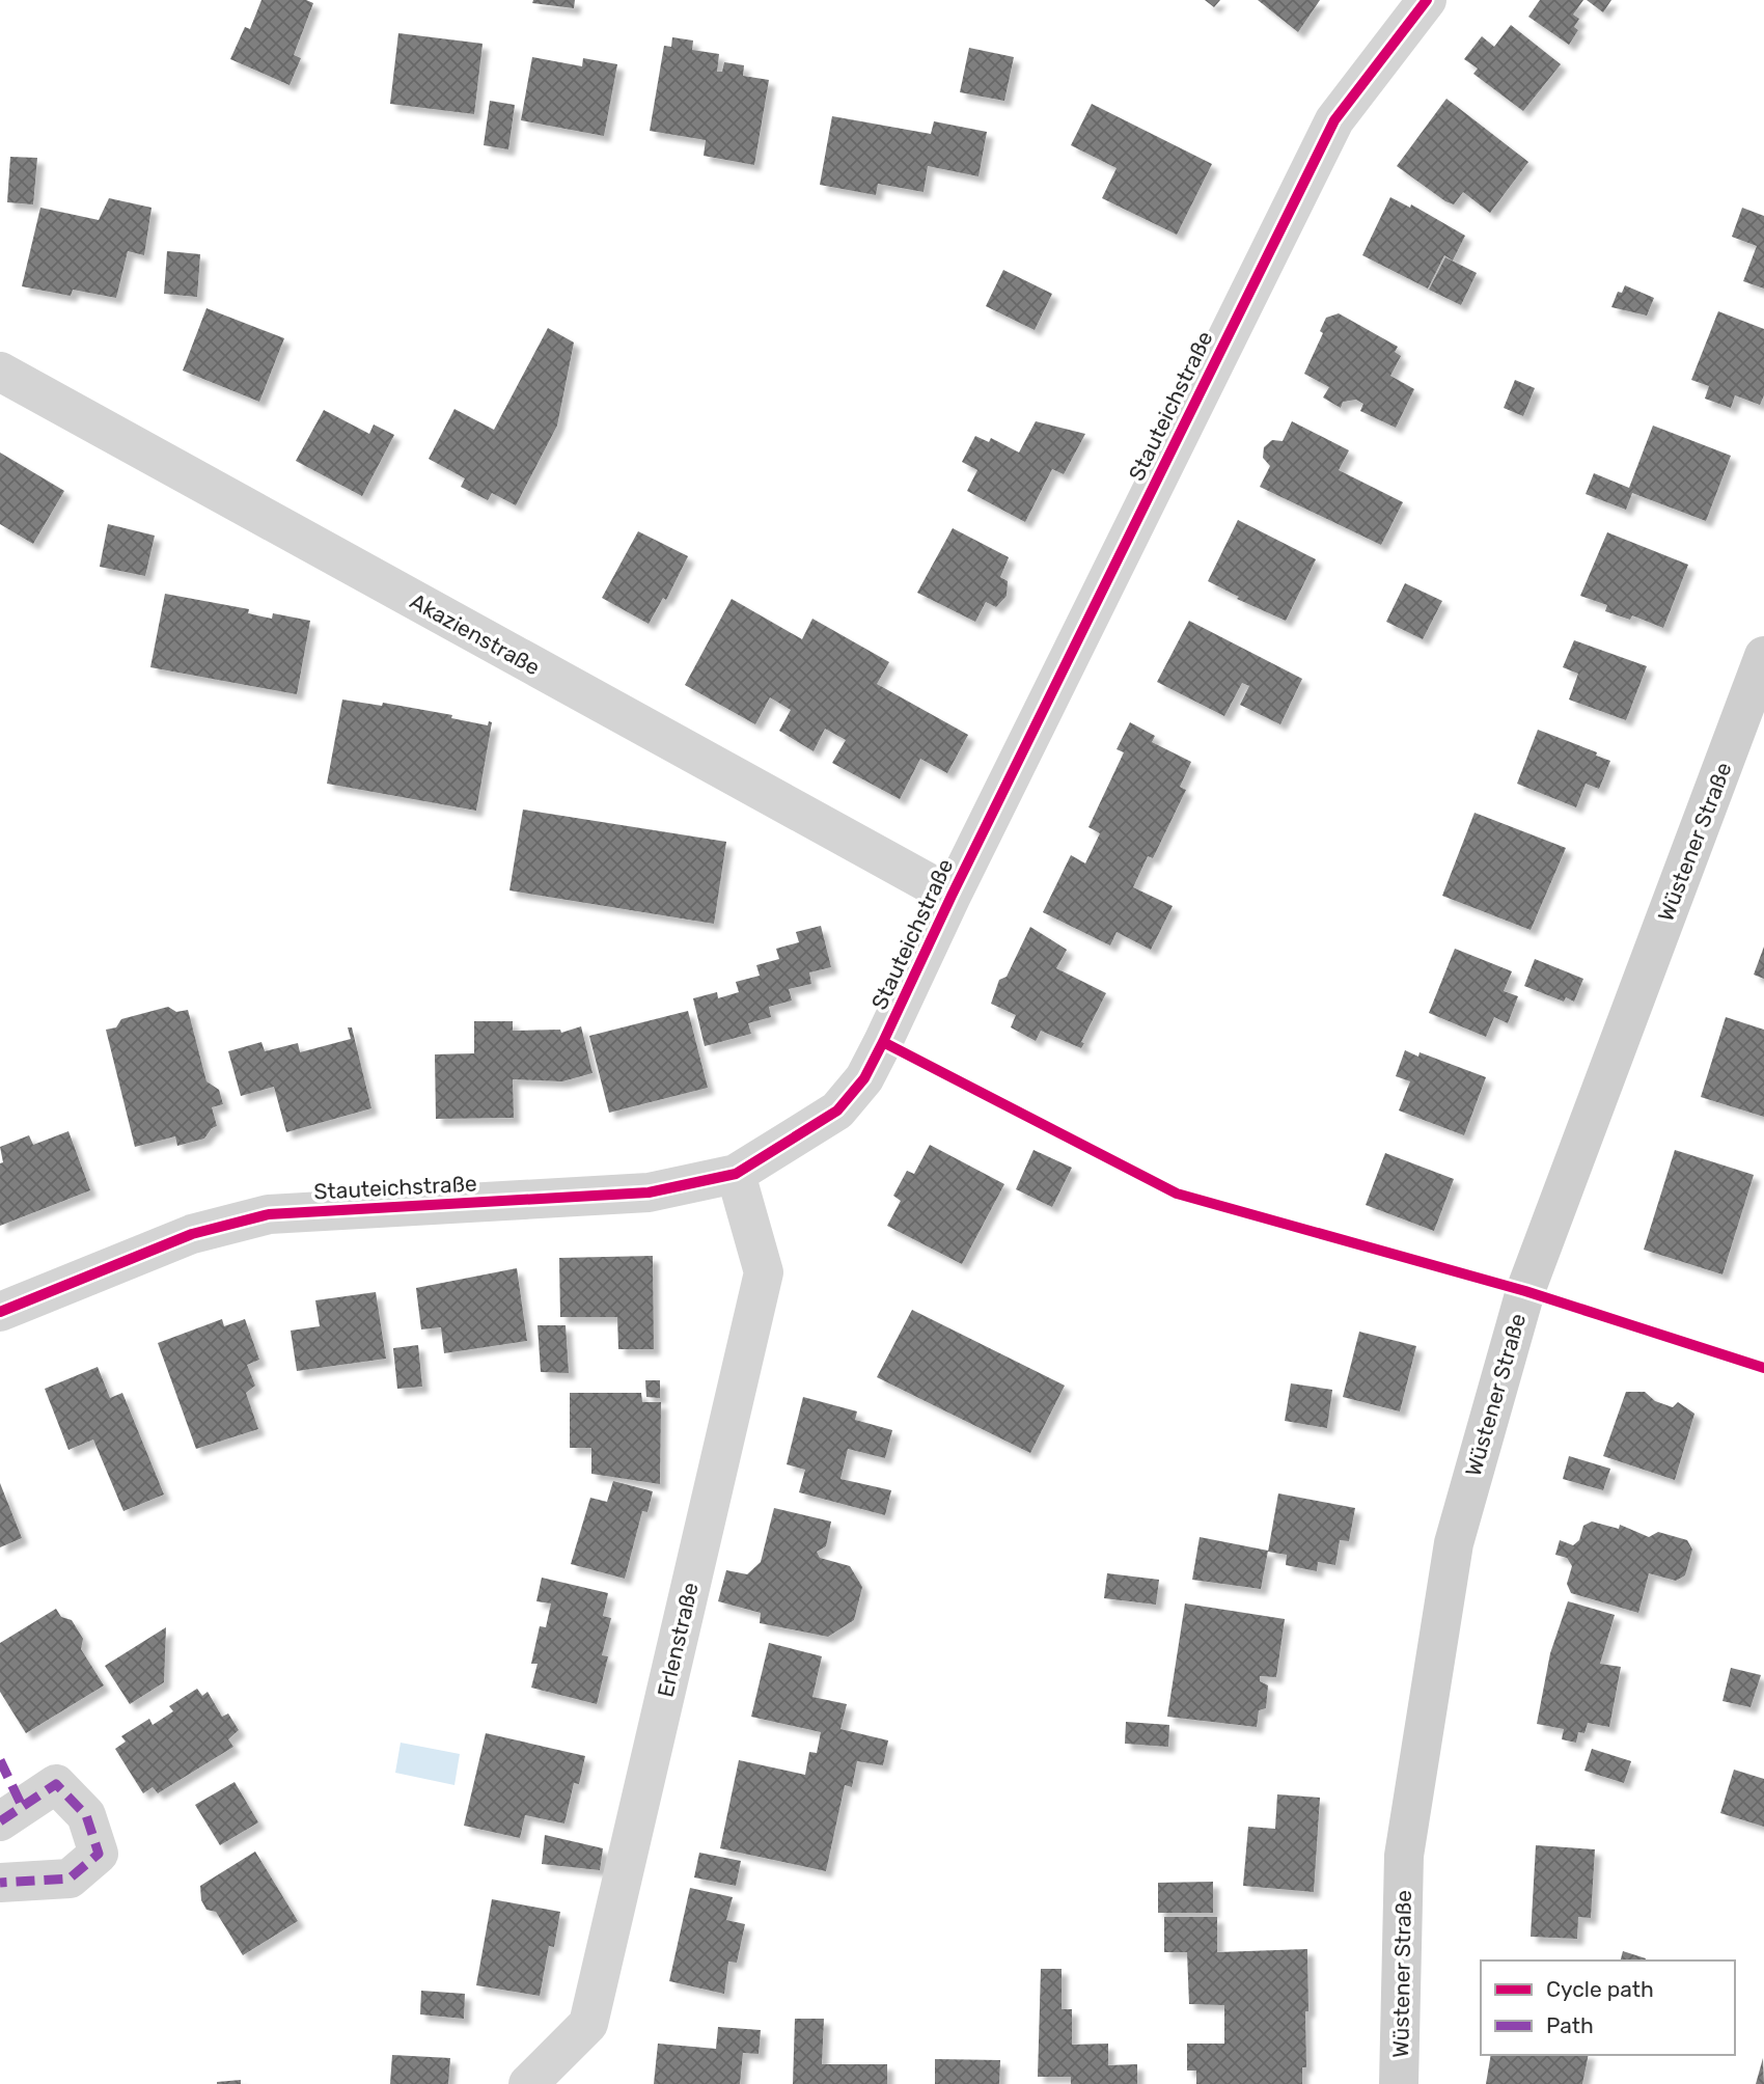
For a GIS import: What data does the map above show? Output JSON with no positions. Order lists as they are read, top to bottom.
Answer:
{
  "streets": {
    "main road": ["Wüstener Straße"],
    "street": ["Stauteichstraße", "Akazienstraße", "Erlenstraße"]
  },
  "crossings": [
    ["Stauteichstraße", "Akazienstraße"],
    ["Stauteichstraße", "Erlenstraße"]
  ],
  "legend": ["Cycle path", "Path"]
}
